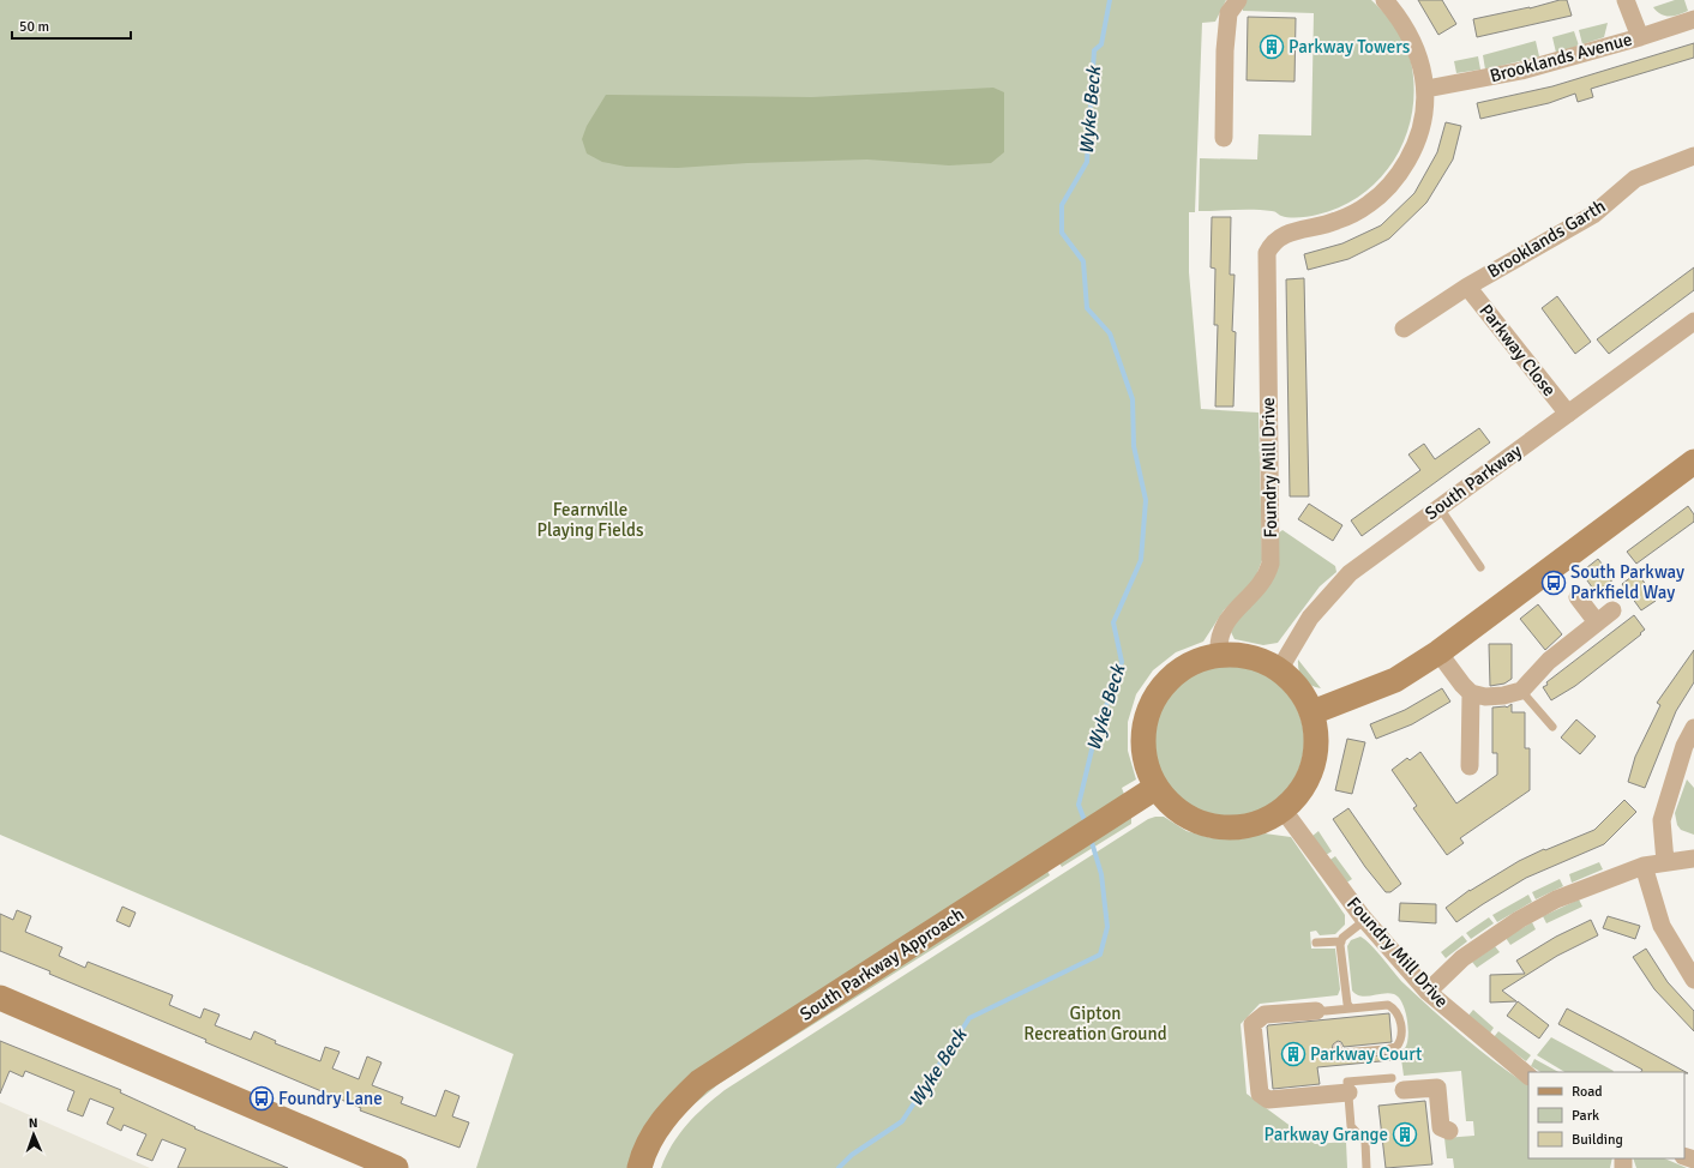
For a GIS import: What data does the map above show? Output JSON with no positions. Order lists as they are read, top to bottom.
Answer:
{
  "streets": {
    "street": [
      "Brooklands Avenue",
      "Brooklands Garth",
      "Parkway Close",
      "Foundry Mill Drive",
      "South Parkway",
      "South Parkway Approach"
    ]
  },
  "crossings": [
    ["Brooklands Avenue", "Foundry Mill Drive"],
    ["Brooklands Garth", "Parkway Close"],
    ["Parkway Close", "South Parkway"]
  ],
  "water": ["Wyke Beck"],
  "parks": ["Fearnville Playing Fields", "Gipton Recreation Ground"],
  "places": {
    "building": ["Parkway Towers", "Parkway Court", "Parkway Grange"],
    "bus stop": ["South Parkway Parkfield Way", "Foundry Lane"]
  },
  "legend": ["Road", "Park", "Building"],
  "scale_bar": "50 m",
  "north": "top"
}
